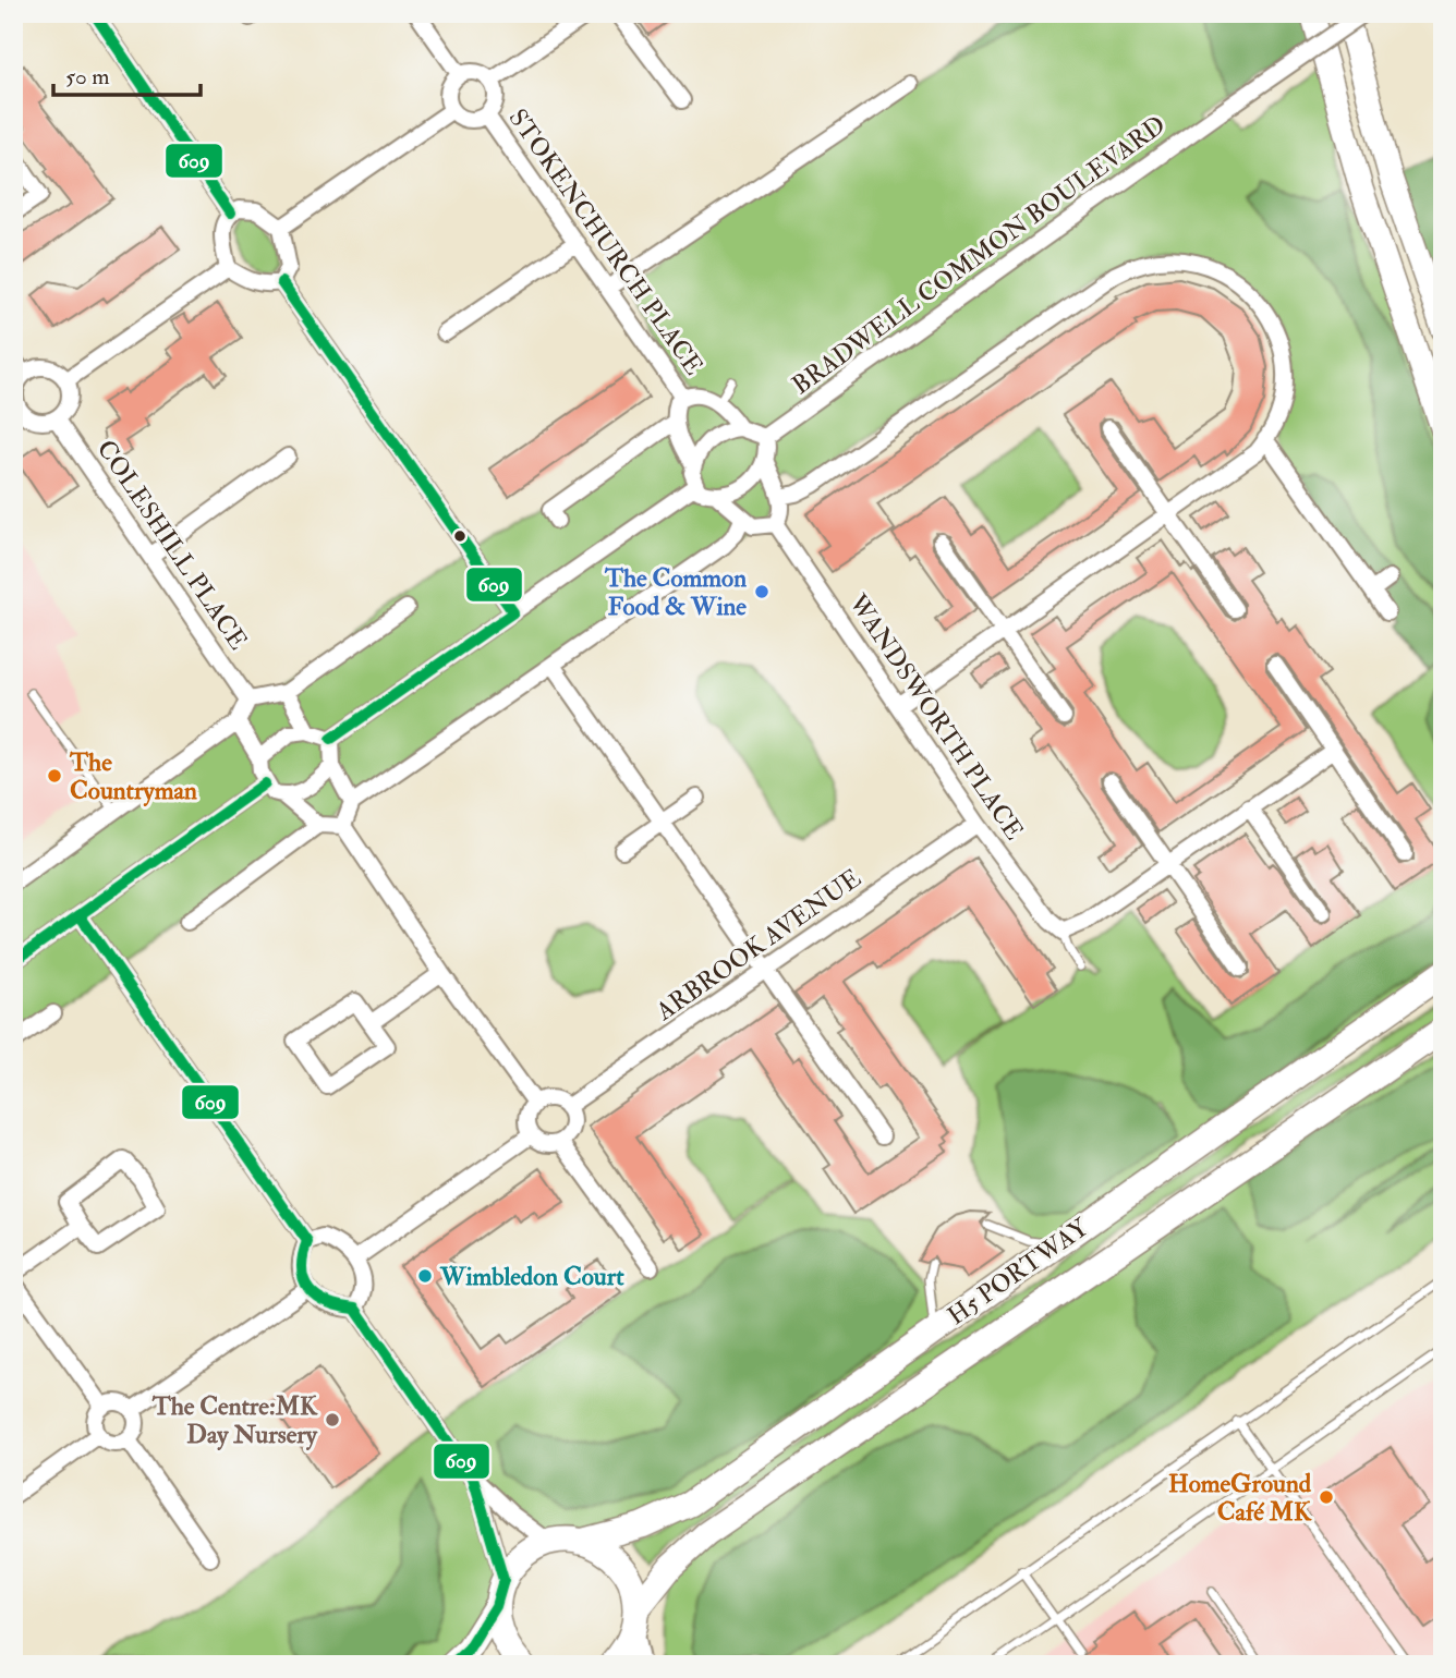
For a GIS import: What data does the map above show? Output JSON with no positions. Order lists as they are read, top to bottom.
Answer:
{
  "streets": {
    "main road": ["H5 PORTWAY"],
    "street": [
      "STOKENCHURCH PLACE",
      "BRADWELL COMMON BOULEVARD",
      "COLESHILL PLACE",
      "WANDSWORTH PLACE",
      "ARBROOK AVENUE"
    ]
  },
  "crossings": [
    ["WANDSWORTH PLACE", "ARBROOK AVENUE"]
  ],
  "places": [
    "The Common Food & Wine",
    "The Countryman",
    "Wimbledon Court",
    "The Centre:MK Day Nursery",
    "HomeGround Café MK"
  ],
  "lines": ["transit line 609"],
  "scale_bar": "50 m"
}
